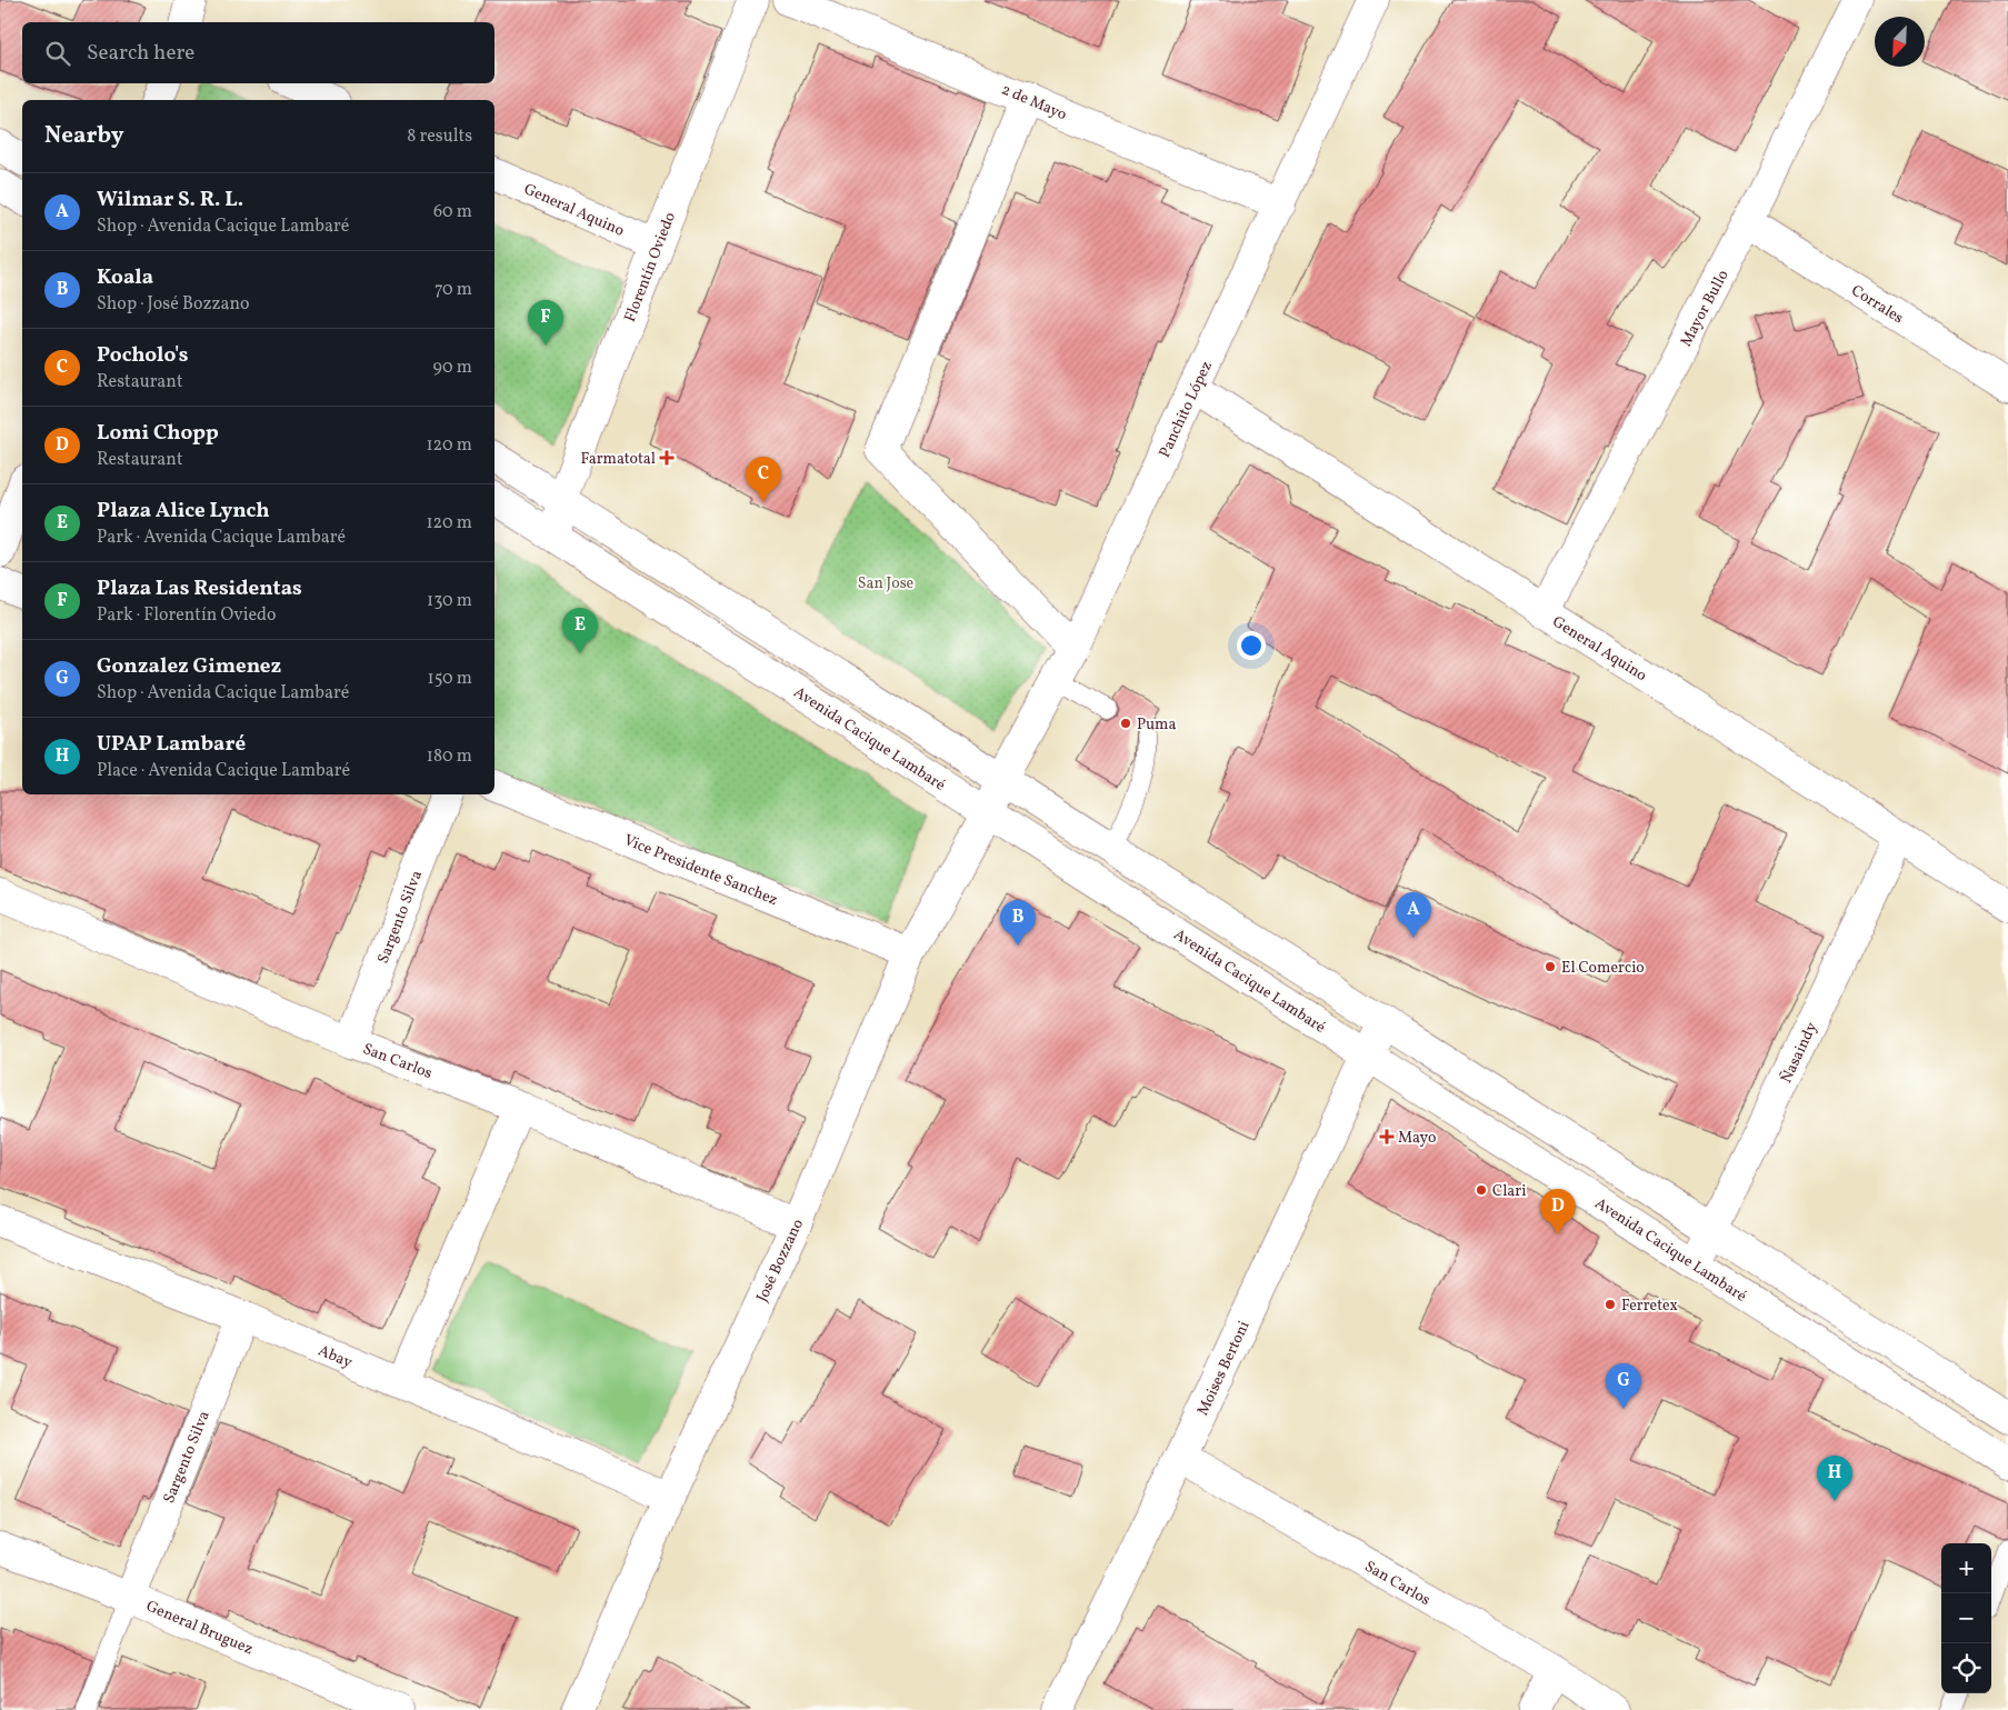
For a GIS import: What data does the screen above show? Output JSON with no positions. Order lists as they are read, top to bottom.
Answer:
{
  "streets": {
    "street": [
      "2 de Mayo",
      "General Aquino",
      "Florentín Oviedo",
      "Corrales",
      "Mayor Bullo",
      "Panchito López",
      "Avenida Cacique Lambaré",
      "Vice Presidente Sanchez",
      "Sargento Silva",
      "Ñasaindy",
      "San Carlos",
      "José Bozzano",
      "Abay",
      "Moises Bertoni",
      "General Bruguez"
    ]
  },
  "crossings": [
    ["2 de Mayo", "Panchito López"],
    ["General Aquino", "Florentín Oviedo"],
    ["General Aquino", "Mayor Bullo"],
    ["General Aquino", "Panchito López"],
    ["General Aquino", "Ñasaindy"],
    ["Florentín Oviedo", "Avenida Cacique Lambaré"],
    ["Corrales", "Mayor Bullo"],
    ["Panchito López", "Avenida Cacique Lambaré"],
    ["Panchito López", "José Bozzano"],
    ["Avenida Cacique Lambaré", "Ñasaindy"],
    ["Avenida Cacique Lambaré", "José Bozzano"],
    ["Avenida Cacique Lambaré", "Moises Bertoni"],
    ["Vice Presidente Sanchez", "José Bozzano"],
    ["Sargento Silva", "San Carlos"],
    ["Sargento Silva", "Abay"],
    ["Sargento Silva", "General Bruguez"],
    ["San Carlos", "José Bozzano"],
    ["San Carlos", "Moises Bertoni"],
    ["José Bozzano", "Abay"]
  ],
  "parks": ["San Jose"],
  "places": {
    "health": ["Farmatotal", "Mayo"],
    "other": [
      "Puma",
      "El Comercio",
      "Clari",
      "Ferretex"
    ]
  },
  "north": "bottom left",
  "page": {
    "search": "Search here",
    "heading": ["Nearby", "8 results"],
    "list": [
      {
        "mark": "A",
        "name": "Wilmar S. R. L.",
        "note": "Shop · Avenida Cacique Lambaré",
        "value": "60 m"
      },
      {
        "mark": "B",
        "name": "Koala",
        "note": "Shop · José Bozzano",
        "value": "70 m"
      },
      {
        "mark": "C",
        "name": "Pocholo's",
        "note": "Restaurant",
        "value": "90 m"
      },
      {
        "mark": "D",
        "name": "Lomi Chopp",
        "note": "Restaurant",
        "value": "120 m"
      },
      {
        "mark": "E",
        "name": "Plaza Alice Lynch",
        "note": "Park · Avenida Cacique Lambaré",
        "value": "120 m"
      },
      {
        "mark": "F",
        "name": "Plaza Las Residentas",
        "note": "Park · Florentín Oviedo",
        "value": "130 m"
      },
      {
        "mark": "G",
        "name": "Gonzalez Gimenez",
        "note": "Shop · Avenida Cacique Lambaré",
        "value": "150 m"
      },
      {
        "mark": "H",
        "name": "UPAP Lambaré",
        "note": "Place · Avenida Cacique Lambaré",
        "value": "180 m"
      }
    ],
    "pins": [
      "F",
      "C",
      "E",
      "A",
      "B",
      "D",
      "G",
      "H"
    ],
    "map_buttons": ["+", "−"]
  }
}
